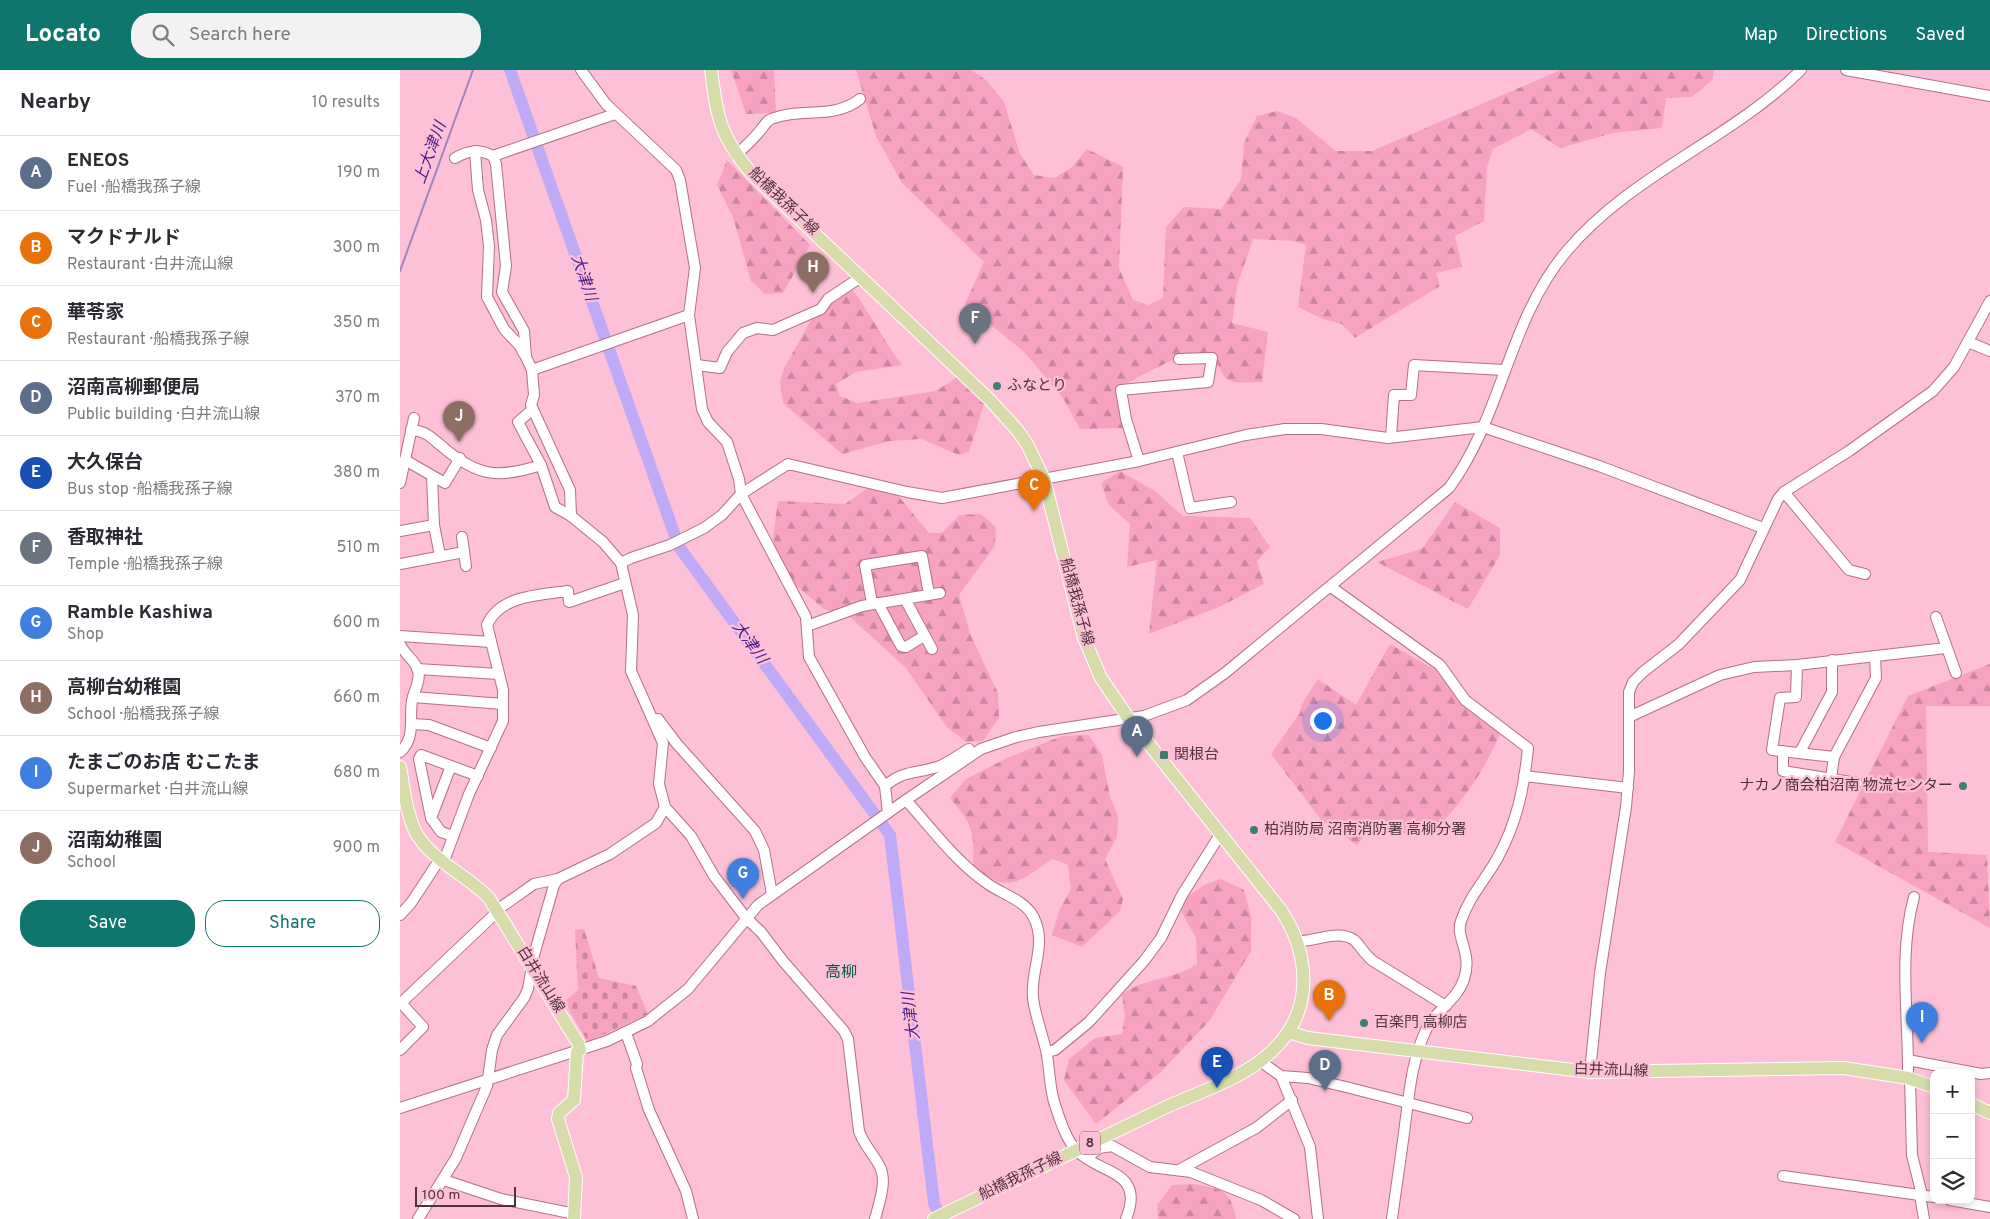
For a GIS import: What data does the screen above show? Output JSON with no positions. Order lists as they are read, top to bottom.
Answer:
{
  "streets": {
    "main road": ["船橋我孫子線", "白井流山線", "8"]
  },
  "crossings": [
    ["船橋我孫子線", "白井流山線"]
  ],
  "districts": ["高柳"],
  "water": ["上大津川", "大津川"],
  "places": {
    "other": [
      "ふなとり",
      "ナカノ商会柏沼南 物流センター",
      "柏消防局 沼南消防署 高柳分署",
      "百楽門 高柳店"
    ],
    "transit": ["関根台"]
  },
  "scale_bar": "100 m",
  "page": {
    "header": "Locato",
    "search": "Search here",
    "nav": ["Map", "Directions", "Saved"],
    "heading": ["Nearby", "10 results"],
    "list": [
      {
        "mark": "A",
        "name": "ENEOS",
        "note": "Fuel · 船橋我孫子線",
        "value": "190 m"
      },
      {
        "mark": "B",
        "name": "マクドナルド",
        "note": "Restaurant · 白井流山線",
        "value": "300 m"
      },
      {
        "mark": "C",
        "name": "華苓家",
        "note": "Restaurant · 船橋我孫子線",
        "value": "350 m"
      },
      {
        "mark": "D",
        "name": "沼南高柳郵便局",
        "note": "Public building · 白井流山線",
        "value": "370 m"
      },
      {
        "mark": "E",
        "name": "大久保台",
        "note": "Bus stop · 船橋我孫子線",
        "value": "380 m"
      },
      {
        "mark": "F",
        "name": "香取神社",
        "note": "Temple · 船橋我孫子線",
        "value": "510 m"
      },
      {
        "mark": "G",
        "name": "Ramble Kashiwa",
        "note": "Shop",
        "value": "600 m"
      },
      {
        "mark": "H",
        "name": "高柳台幼稚園",
        "note": "School · 船橋我孫子線",
        "value": "660 m"
      },
      {
        "mark": "I",
        "name": "たまごのお店 むこたま",
        "note": "Supermarket · 白井流山線",
        "value": "680 m"
      },
      {
        "mark": "J",
        "name": "沼南幼稚園",
        "note": "School",
        "value": "900 m"
      }
    ],
    "pins": [
      "H",
      "F",
      "J",
      "C",
      "A",
      "G",
      "B",
      "I",
      "E",
      "D"
    ],
    "buttons": ["Save", "Share"],
    "map_buttons": ["+", "−"],
    "scale": "100 m"
  }
}
